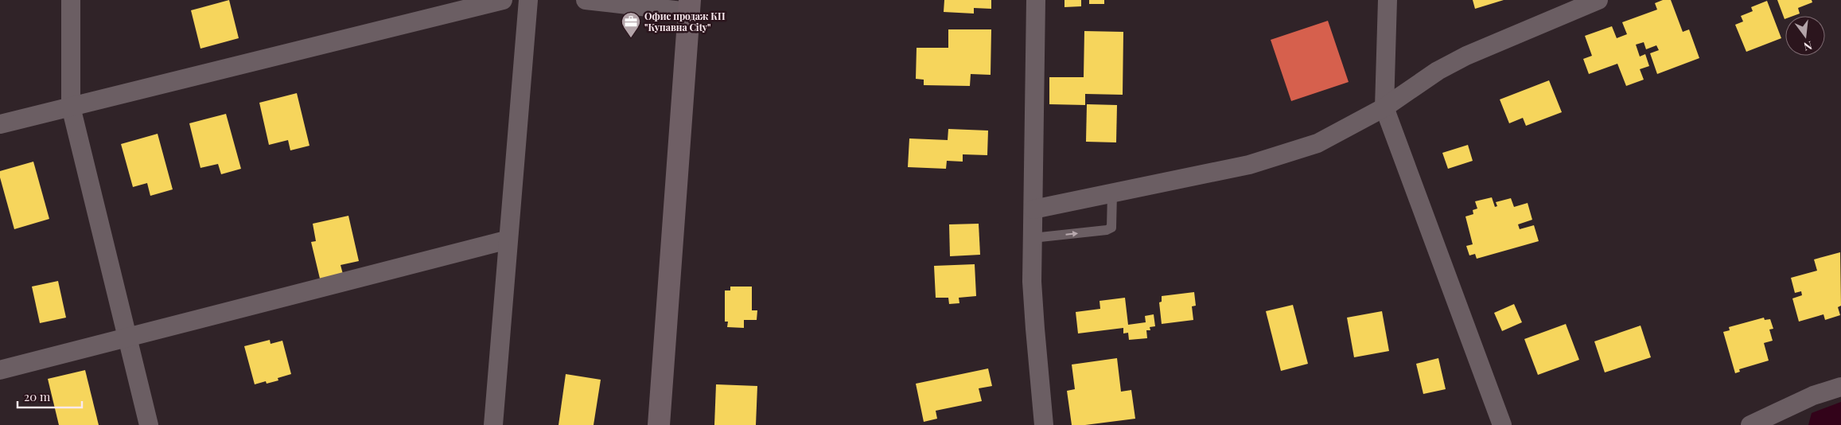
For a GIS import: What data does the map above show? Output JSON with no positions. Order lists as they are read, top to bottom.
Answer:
{
  "places": {
    "office": ["Офис продаж КП \"Купавна City\""]
  },
  "scale_bar": "20 m",
  "north": "bottom"
}
